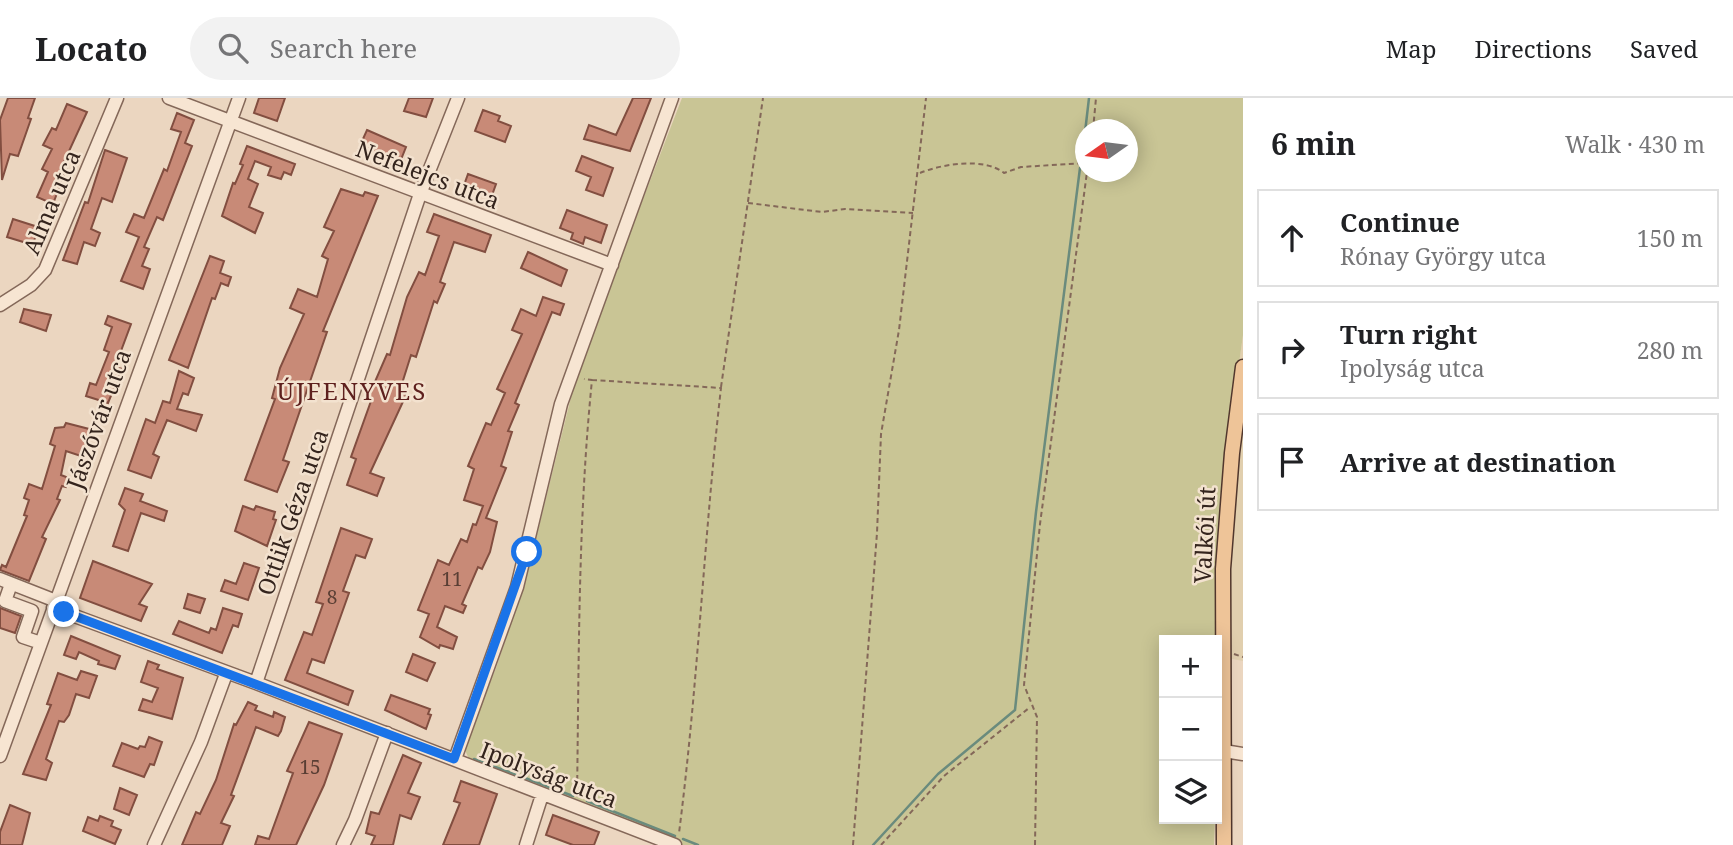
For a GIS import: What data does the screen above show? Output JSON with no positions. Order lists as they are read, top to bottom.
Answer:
{
  "streets": {
    "main road": ["Valkói út"],
    "street": [
      "Nefelejcs utca",
      "Alma utca",
      "Jászóvár utca",
      "Ottlik Géza utca",
      "Ipolyság utca"
    ]
  },
  "crossings": [
    ["Nefelejcs utca", "Jászóvár utca"],
    ["Nefelejcs utca", "Ottlik Géza utca"],
    ["Jászóvár utca", "Ipolyság utca"],
    ["Ottlik Géza utca", "Ipolyság utca"]
  ],
  "districts": ["ÚJFENYVES"],
  "house_numbers": ["11", "8", "15"],
  "north": "left",
  "page": {
    "header": "Locato",
    "search": "Search here",
    "nav": ["Map", "Directions", "Saved"],
    "heading": ["6 min", "Walk · 430 m"],
    "list": [
      ["Continue", "Rónay György utca", "150 m"],
      ["Turn right", "Ipolyság utca", "280 m"],
      "Arrive at destination"
    ],
    "map_buttons": ["+", "−"]
  }
}
